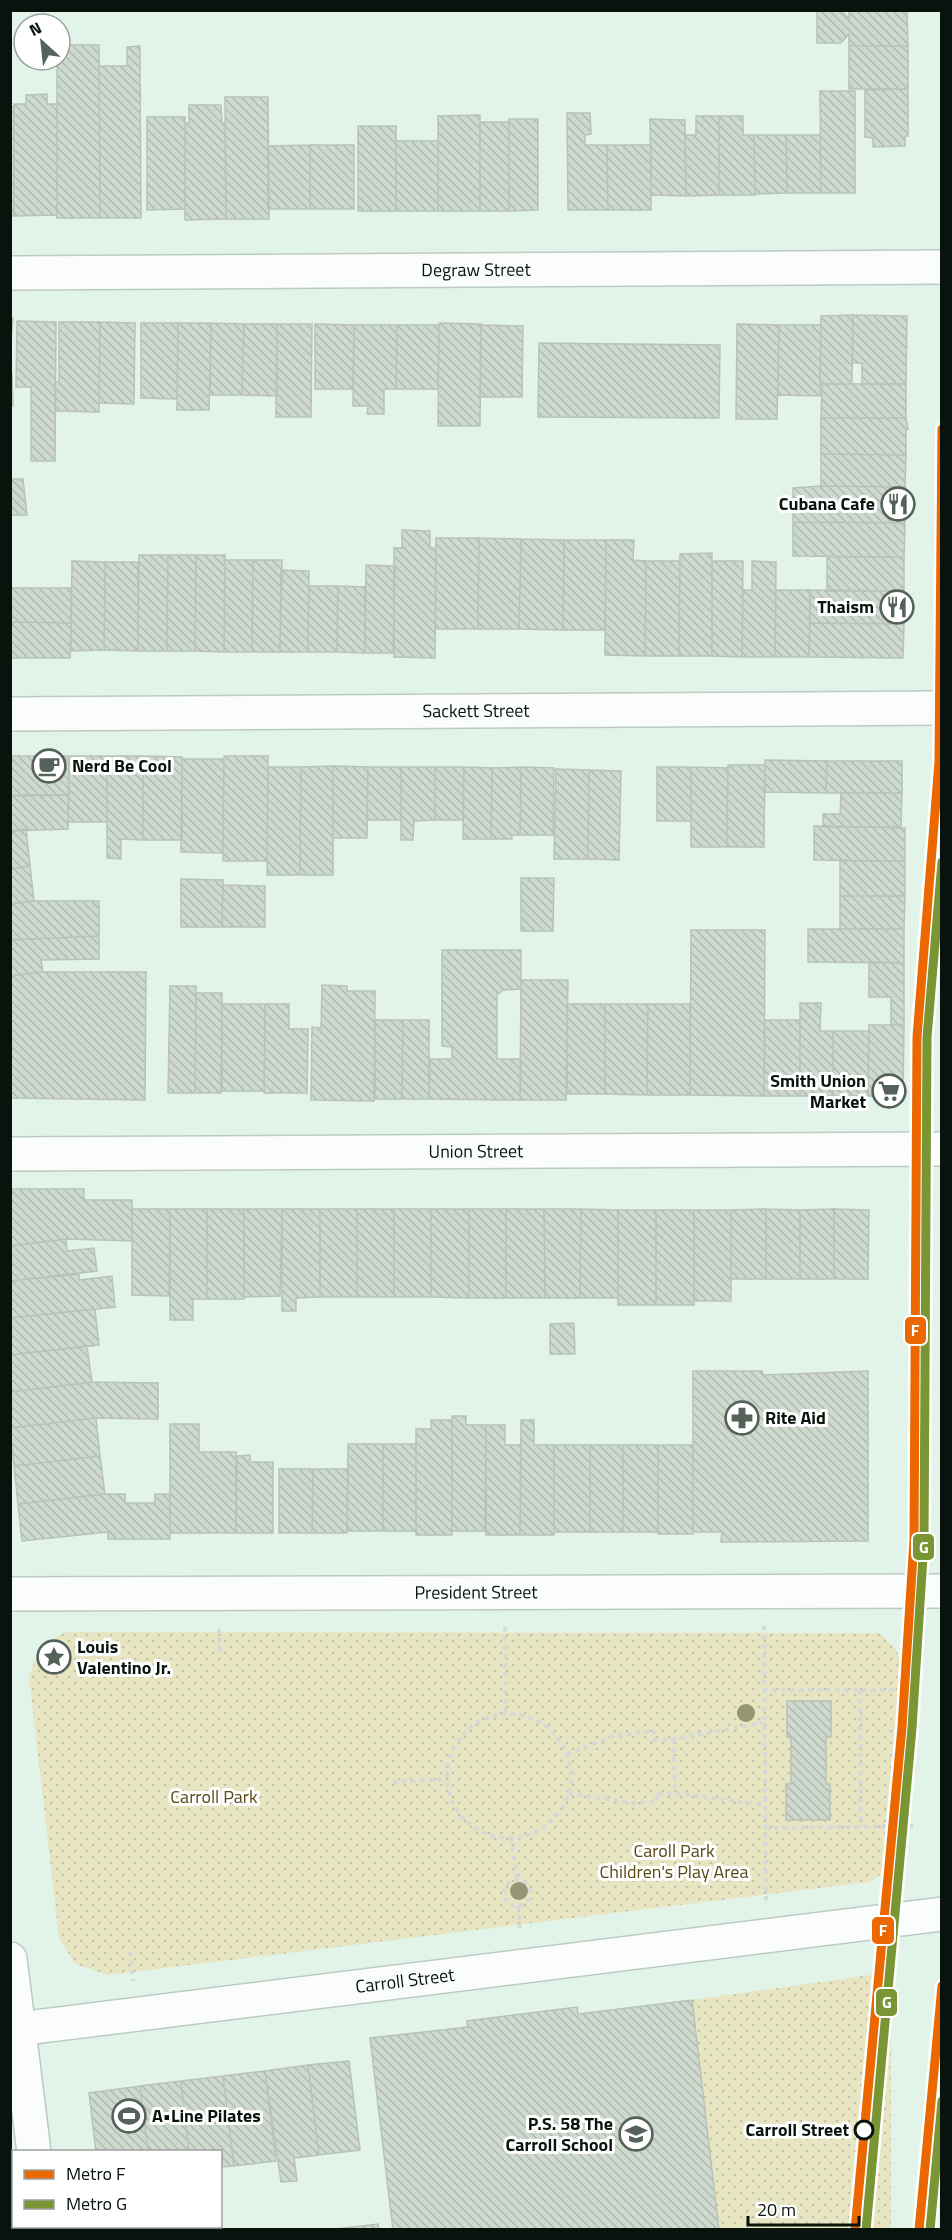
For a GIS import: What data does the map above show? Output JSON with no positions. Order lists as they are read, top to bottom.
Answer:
{
  "streets": {
    "street": [
      "Degraw Street",
      "Sackett Street",
      "Union Street",
      "President Street",
      "Carroll Street"
    ]
  },
  "parks": ["Carroll Park", "Caroll Park Children's Play Area"],
  "places": {
    "restaurant": ["Cubana Cafe", "Thaism"],
    "cafe": ["Nerd Be Cool"],
    "supermarket": ["Smith Union Market"],
    "pharmacy": ["Rite Aid"],
    "place": ["Louis Valentino Jr."],
    "sports": ["A•Line Pilates"],
    "other": ["Carroll Street"],
    "school or university": ["P.S. 58 The Carroll School"]
  },
  "lines": ["metro line F", "metro line G"],
  "legend": ["Metro F", "Metro G"],
  "scale_bar": "20 m",
  "north": "top left"
}
